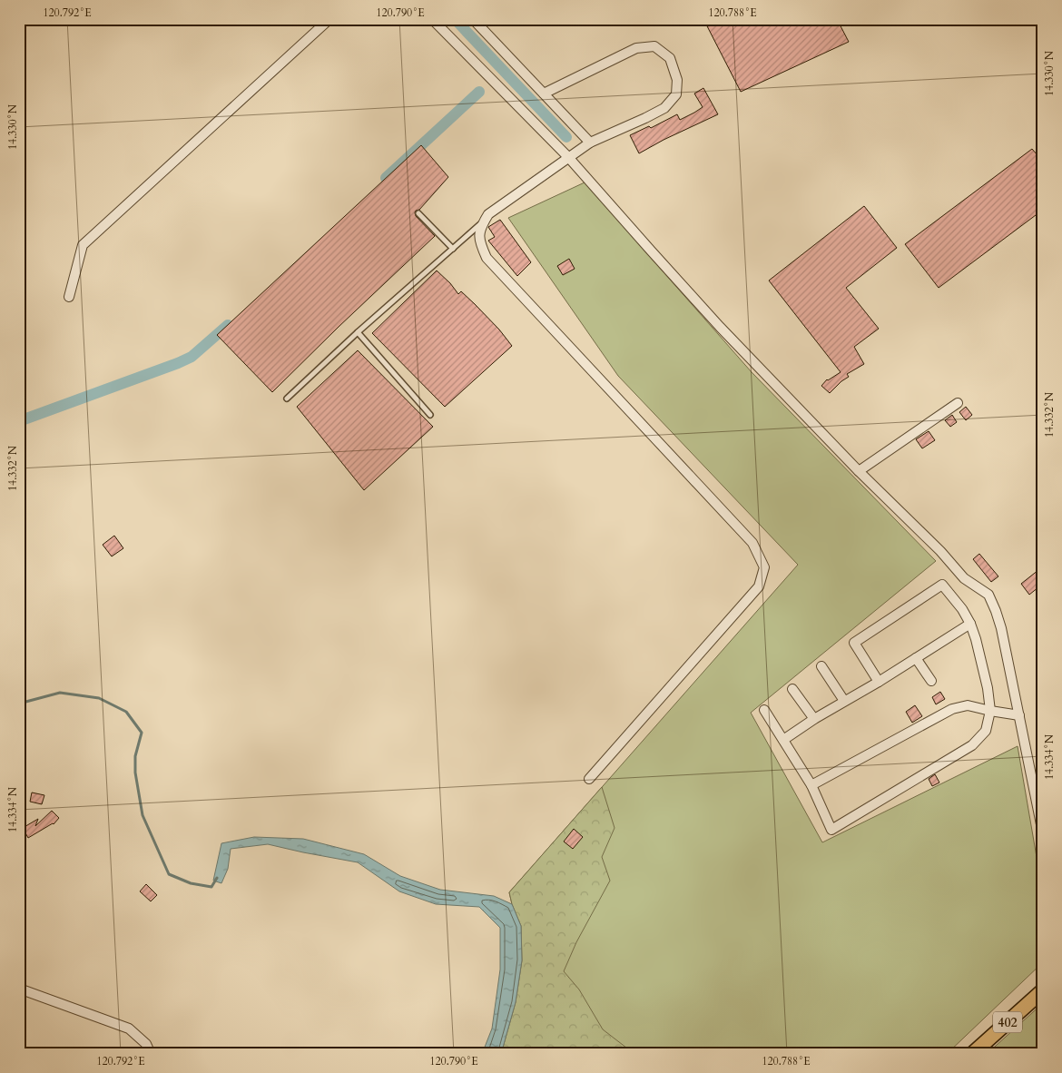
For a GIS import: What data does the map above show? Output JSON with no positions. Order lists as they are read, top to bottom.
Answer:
{
  "streets": {
    "main road": ["402"]
  },
  "coordinates": [
    "120.792°E",
    "120.790°E",
    "120.788°E",
    "14.330°N",
    "14.332°N",
    "14.334°N"
  ]
}
